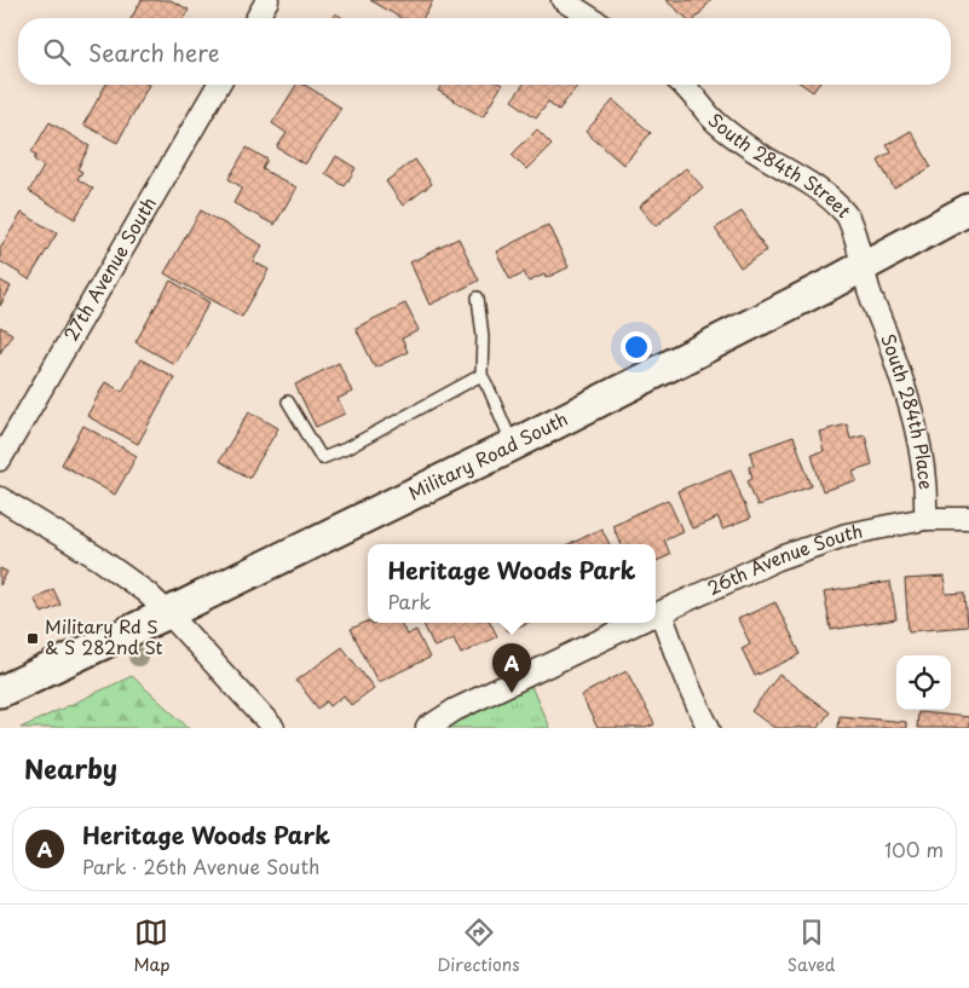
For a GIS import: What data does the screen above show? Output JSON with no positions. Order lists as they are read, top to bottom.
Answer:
{
  "streets": {
    "main road": ["Military Road South"],
    "street": [
      "South 284th Street",
      "27th Avenue South",
      "South 284th Place",
      "26th Avenue South"
    ]
  },
  "crossings": [
    ["South 284th Street", "South 284th Place"],
    ["South 284th Street", "Military Road South"],
    ["South 284th Place", "Military Road South"],
    ["South 284th Place", "26th Avenue South"]
  ],
  "places": {
    "transit": ["Military Rd S & S 282nd St"]
  },
  "page": {
    "search": "Search here",
    "popup": ["Heritage Woods Park", "Park"],
    "pins": "A",
    "heading": "Nearby",
    "list": [
      {
        "mark": "A",
        "name": "Heritage Woods Park",
        "note": "Park · 26th Avenue South",
        "value": "100 m"
      }
    ],
    "nav": ["Map", "Directions", "Saved"]
  }
}
